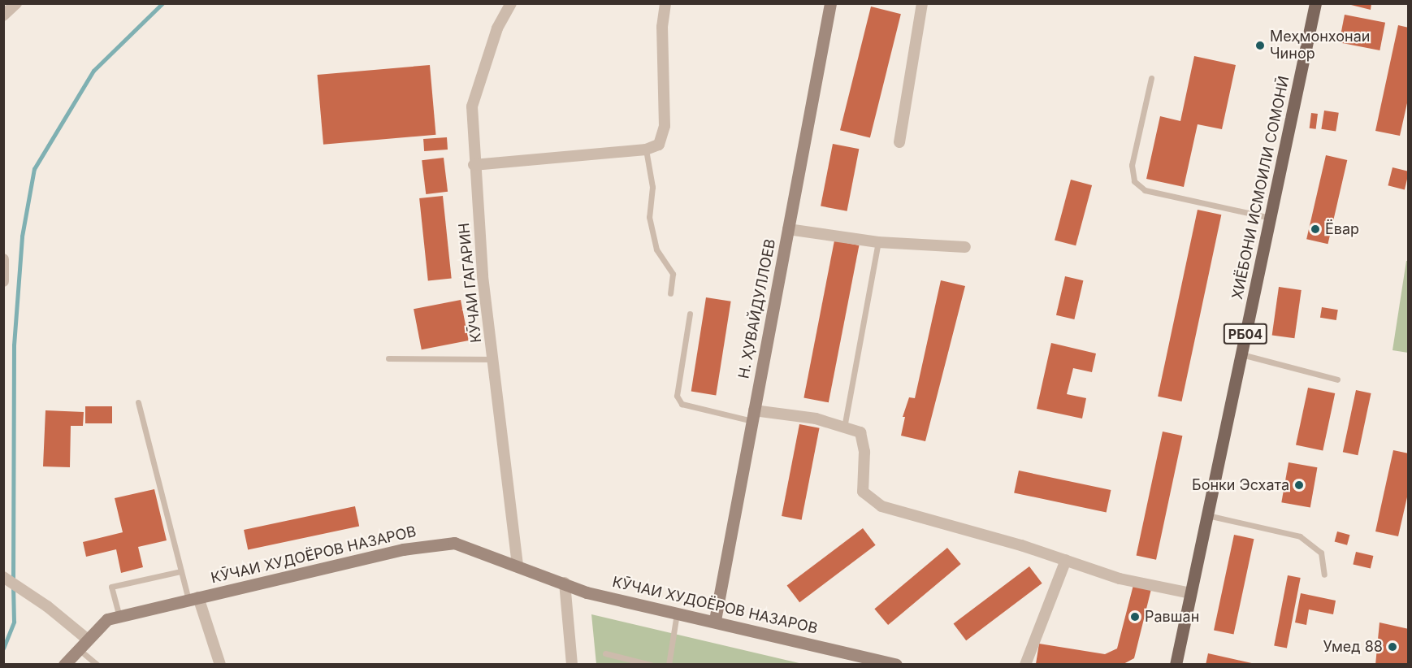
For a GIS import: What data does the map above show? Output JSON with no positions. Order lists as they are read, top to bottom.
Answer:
{
  "streets": {
    "main road": ["ХИЁБОНИ ИСМОИЛИ СОМОНӢ", "РБ04"],
    "street": ["КӮЧАИ ГАГАРИН", "Н. ҲУВАЙДУЛЛОЕВ", "КӮЧАИ ХУДОЁРОВ НАЗАРОВ"]
  },
  "crossings": [
    ["КӮЧАИ ГАГАРИН", "КӮЧАИ ХУДОЁРОВ НАЗАРОВ"],
    ["Н. ҲУВАЙДУЛЛОЕВ", "КӮЧАИ ХУДОЁРОВ НАЗАРОВ"]
  ],
  "places": [
    "Меҳмонхонаи Чинор",
    "Ёвар",
    "Бонки Эсхата",
    "Равшан",
    "Умед 88"
  ]
}
